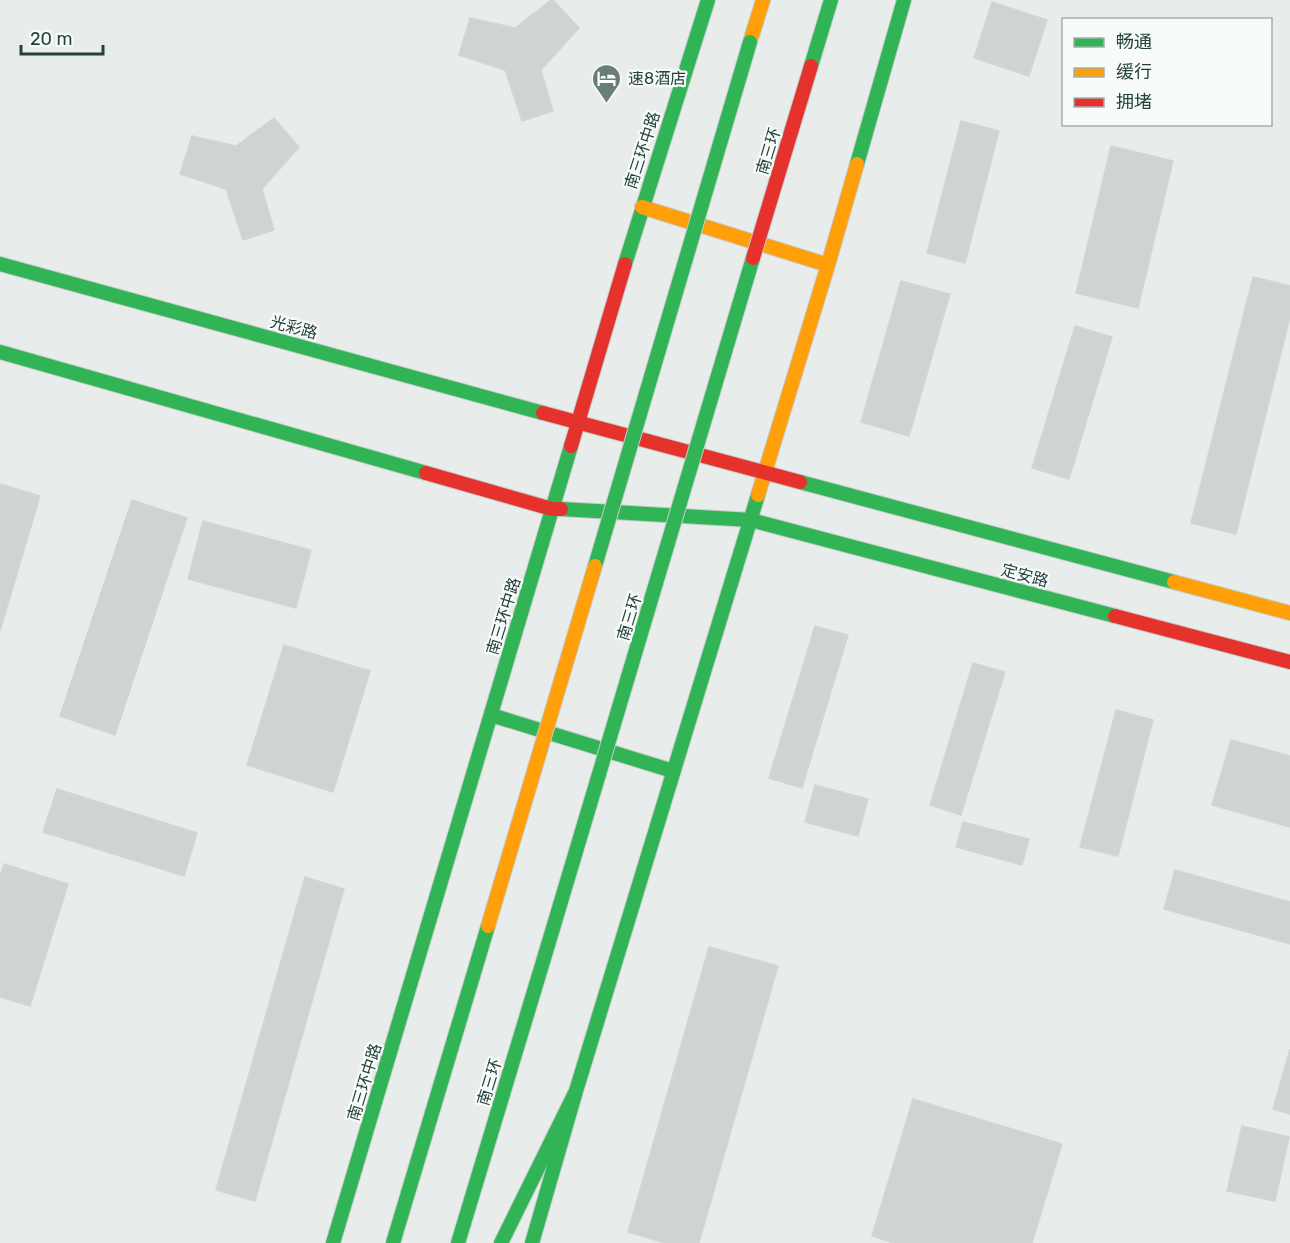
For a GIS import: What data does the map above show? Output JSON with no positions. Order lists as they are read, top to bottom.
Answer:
{
  "streets": {
    "main road": [
      "南三环中路",
      "南三环",
      "光彩路",
      "定安路"
    ]
  },
  "crossings": [
    ["南三环中路", "光彩路"],
    ["南三环中路", "定安路"],
    ["光彩路", "定安路"]
  ],
  "places": {
    "hotel": ["速8酒店"]
  },
  "legend": ["畅通", "缓行", "拥堵"],
  "scale_bar": "20 m"
}
